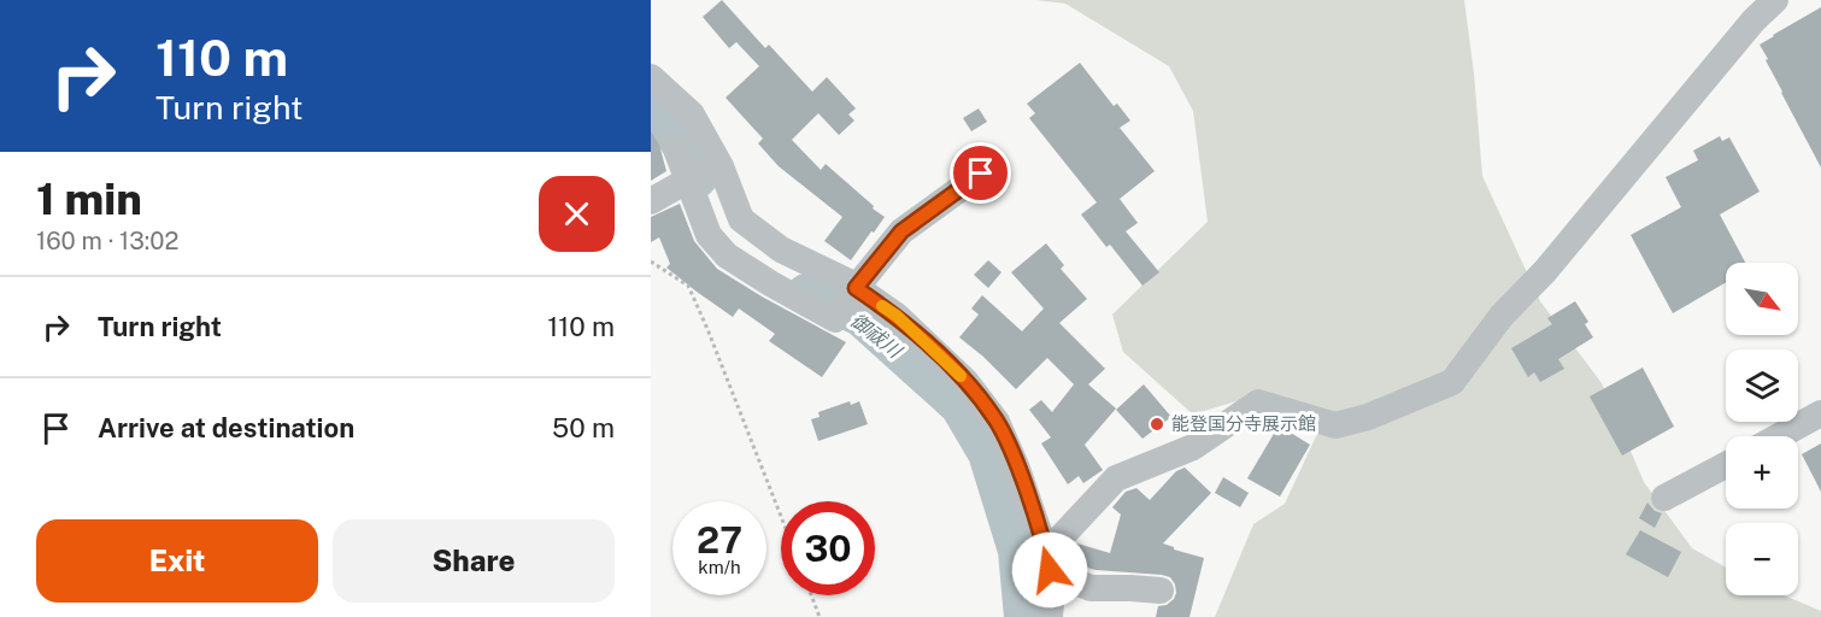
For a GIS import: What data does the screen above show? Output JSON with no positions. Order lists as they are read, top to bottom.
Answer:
{
  "water": ["御祓川"],
  "places": ["能登国分寺展示館"],
  "north": "bottom right",
  "page": {
    "turn": ["110 m", "Turn right"],
    "heading": ["1 min", "160 m · 13:02"],
    "map_buttons": ["+", "−"],
    "list": [
      {
        "name": "Turn right",
        "value": "110 m"
      },
      {
        "name": "Arrive at destination",
        "value": "50 m"
      }
    ],
    "speed": "27 km/h",
    "limit": "30",
    "buttons": ["Exit", "Share"]
  }
}
